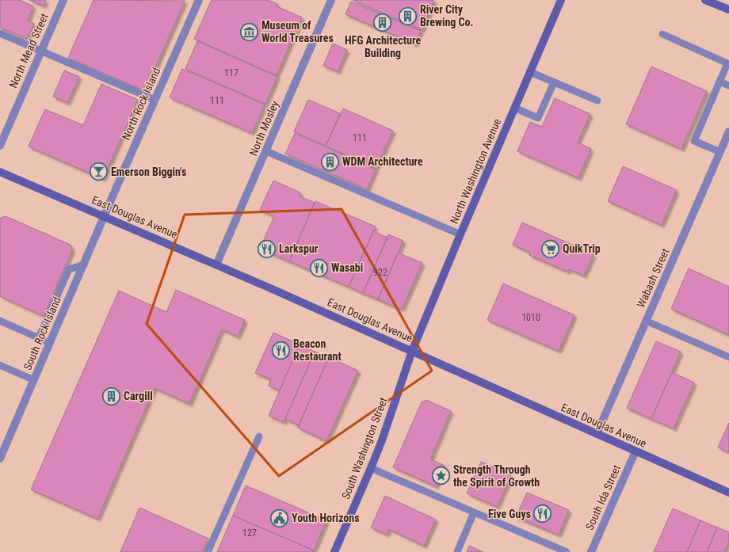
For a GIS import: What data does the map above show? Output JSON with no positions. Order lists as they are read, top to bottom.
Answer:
{
  "streets": {
    "main road": ["North Washington Avenue", "East Douglas Avenue", "South Washington Street"],
    "street": [
      "North Mead Street",
      "North Rock Island",
      "North Mosley",
      "Wabash Street",
      "South Rock Island",
      "South Ida Street"
    ]
  },
  "crossings": [
    ["North Rock Island", "East Douglas Avenue"],
    ["North Rock Island", "South Rock Island"],
    ["North Mosley", "East Douglas Avenue"],
    ["North Washington Avenue", "East Douglas Avenue"],
    ["North Washington Avenue", "South Washington Street"],
    ["East Douglas Avenue", "Wabash Street"],
    ["East Douglas Avenue", "South Rock Island"],
    ["East Douglas Avenue", "South Washington Street"],
    ["East Douglas Avenue", "South Ida Street"]
  ],
  "places": {
    "building": [
      "River City Brewing Co.",
      "HFG Architecture Building",
      "WDM Architecture",
      "Cargill"
    ],
    "museum": ["Museum of World Treasures"],
    "bar": ["Emerson Biggin's"],
    "restaurant": [
      "Larkspur",
      "Wasabi",
      "Beacon Restaurant",
      "Five Guys"
    ],
    "supermarket": ["QuikTrip"],
    "place": ["Strength Through the Spirit of Growth"],
    "public building": ["Youth Horizons"]
  },
  "house_numbers": [
    "117",
    "111",
    "111",
    "922",
    "1010",
    "127"
  ]
}
